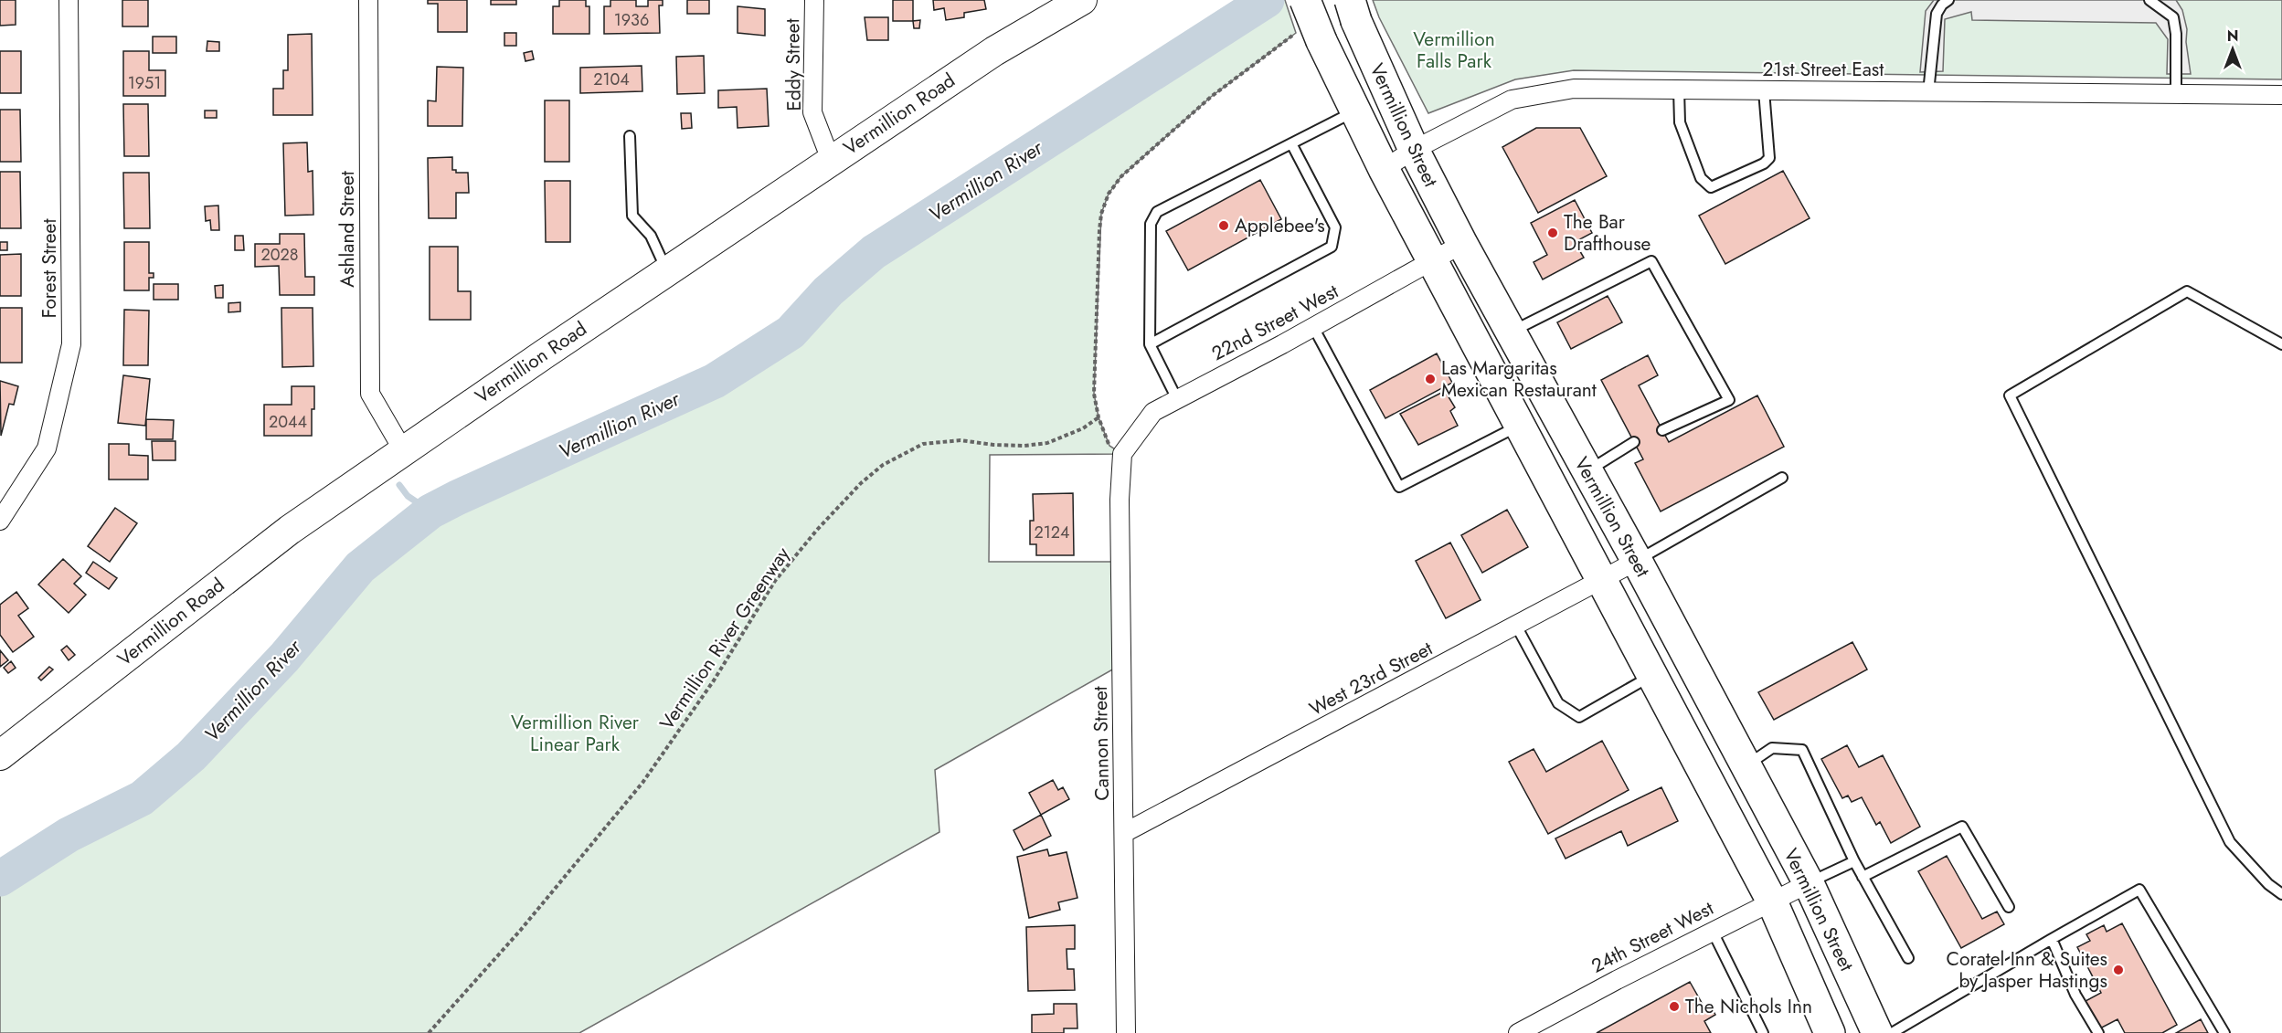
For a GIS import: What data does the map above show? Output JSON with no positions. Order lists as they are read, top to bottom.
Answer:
{
  "streets": {
    "highway": ["Vermillion Street"],
    "main road": ["Vermillion Road"],
    "street": [
      "Eddy Street",
      "21st Street East",
      "Ashland Street",
      "Forest Street",
      "22nd Street West",
      "West 23rd Street",
      "Cannon Street",
      "24th Street West"
    ],
    "path": ["Vermillion River Greenway"]
  },
  "crossings": [
    ["Eddy Street", "Vermillion Road"],
    ["21st Street East", "Vermillion Street"],
    ["Vermillion Road", "Ashland Street"],
    ["Vermillion Street", "22nd Street West"],
    ["Vermillion Street", "West 23rd Street"],
    ["Vermillion Street", "24th Street West"],
    ["22nd Street West", "Cannon Street"],
    ["West 23rd Street", "Cannon Street"]
  ],
  "water": ["Vermillion River"],
  "parks": ["Vermillion Falls Park", "Vermillion River Linear Park"],
  "places": [
    "Applebee's",
    "The Bar Drafthouse",
    "Las Margaritas Mexican Restaurant",
    "Coratel Inn & Suites by Jasper Hastings",
    "The Nichols Inn"
  ],
  "house_numbers": [
    "1936",
    "2104",
    "1951",
    "2028",
    "2044",
    "2124"
  ],
  "north": "top"
}
